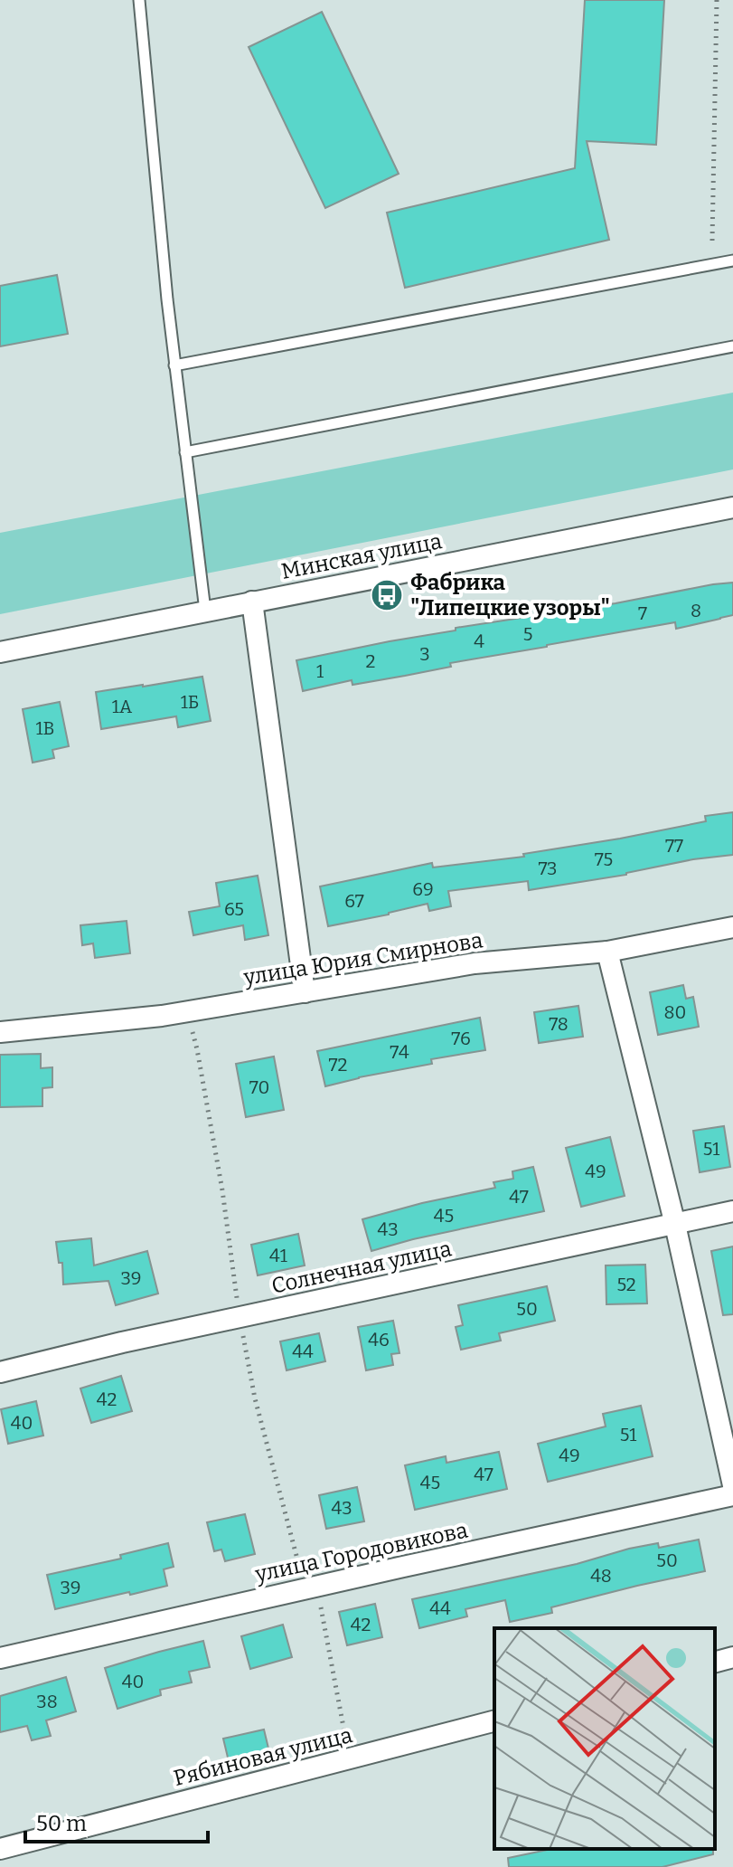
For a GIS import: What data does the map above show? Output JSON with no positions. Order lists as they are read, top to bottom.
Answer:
{
  "streets": {
    "street": [
      "Минская улица",
      "улица Юрия Смирнова",
      "Солнечная улица",
      "улица Городовикова",
      "Рябиновая улица"
    ]
  },
  "places": {
    "bus stop": ["Фабрика \"Липецкие узоры\""]
  },
  "house_numbers": [
    "8",
    "7",
    "5",
    "4",
    "3",
    "2",
    "1",
    "1Б",
    "1А",
    "1В",
    "77",
    "75",
    "73",
    "69",
    "67",
    "65",
    "80",
    "78",
    "76",
    "74",
    "72",
    "70",
    "51",
    "49",
    "47",
    "45",
    "43",
    "41",
    "39",
    "52",
    "50",
    "46",
    "44",
    "42",
    "40",
    "51",
    "49",
    "47",
    "45",
    "43",
    "50",
    "48",
    "39",
    "44",
    "42",
    "40",
    "38"
  ],
  "scale_bar": "50 m"
}
